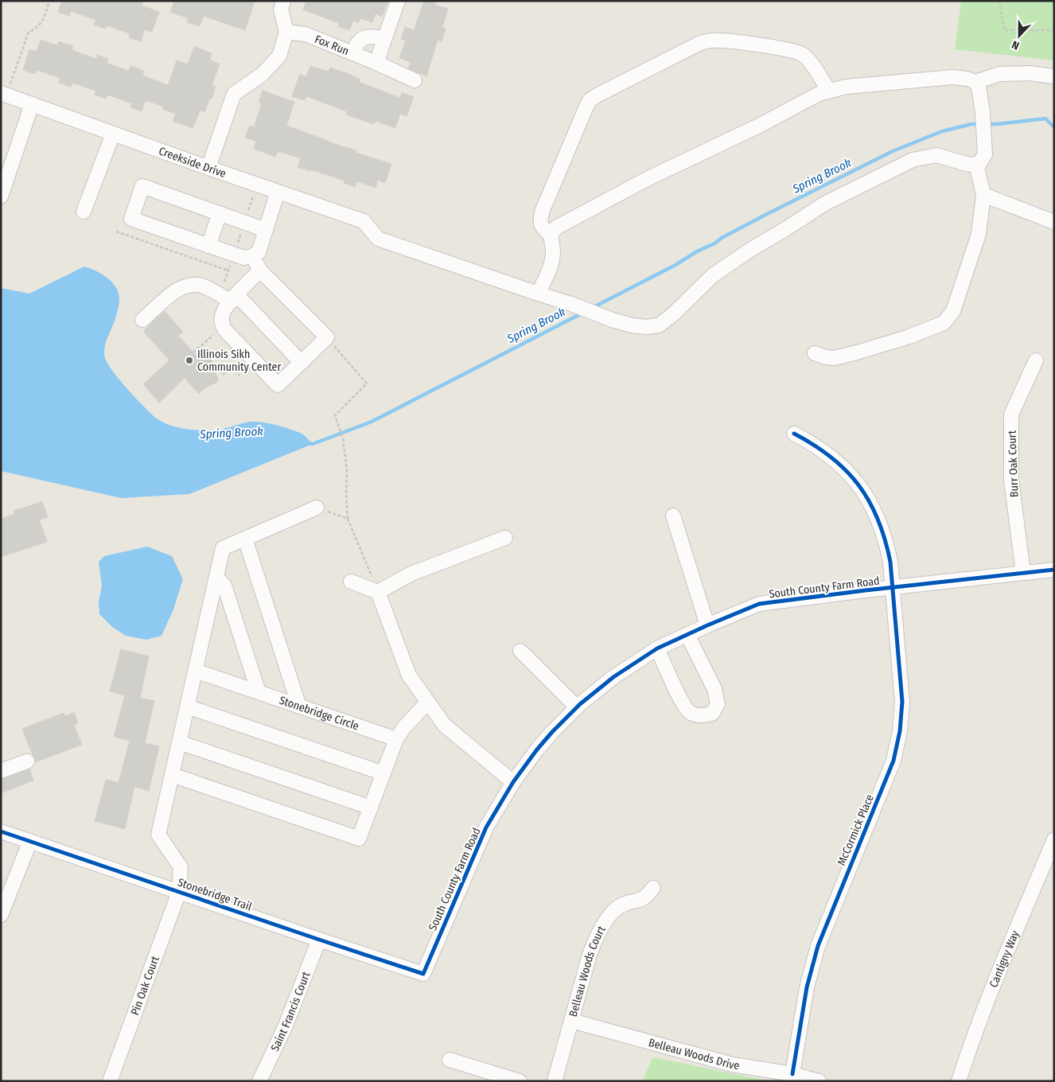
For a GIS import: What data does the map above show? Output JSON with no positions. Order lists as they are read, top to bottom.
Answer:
{
  "streets": {
    "street": [
      "Fox Run",
      "Creekside Drive",
      "Burr Oak Court",
      "South County Farm Road",
      "Stonebridge Circle",
      "McCormick Place",
      "Stonebridge Trail",
      "Cantigny Way",
      "Belleau Woods Court",
      "Pin Oak Court",
      "Saint Francis Court",
      "Belleau Woods Drive"
    ]
  },
  "crossings": [
    ["Burr Oak Court", "South County Farm Road"],
    ["South County Farm Road", "McCormick Place"],
    ["South County Farm Road", "Stonebridge Trail"],
    ["McCormick Place", "Belleau Woods Drive"],
    ["Stonebridge Trail", "Pin Oak Court"],
    ["Stonebridge Trail", "Saint Francis Court"],
    ["Belleau Woods Court", "Belleau Woods Drive"]
  ],
  "water": ["Spring Brook"],
  "places": ["Illinois Sikh Community Center"],
  "north": "bottom"
}
